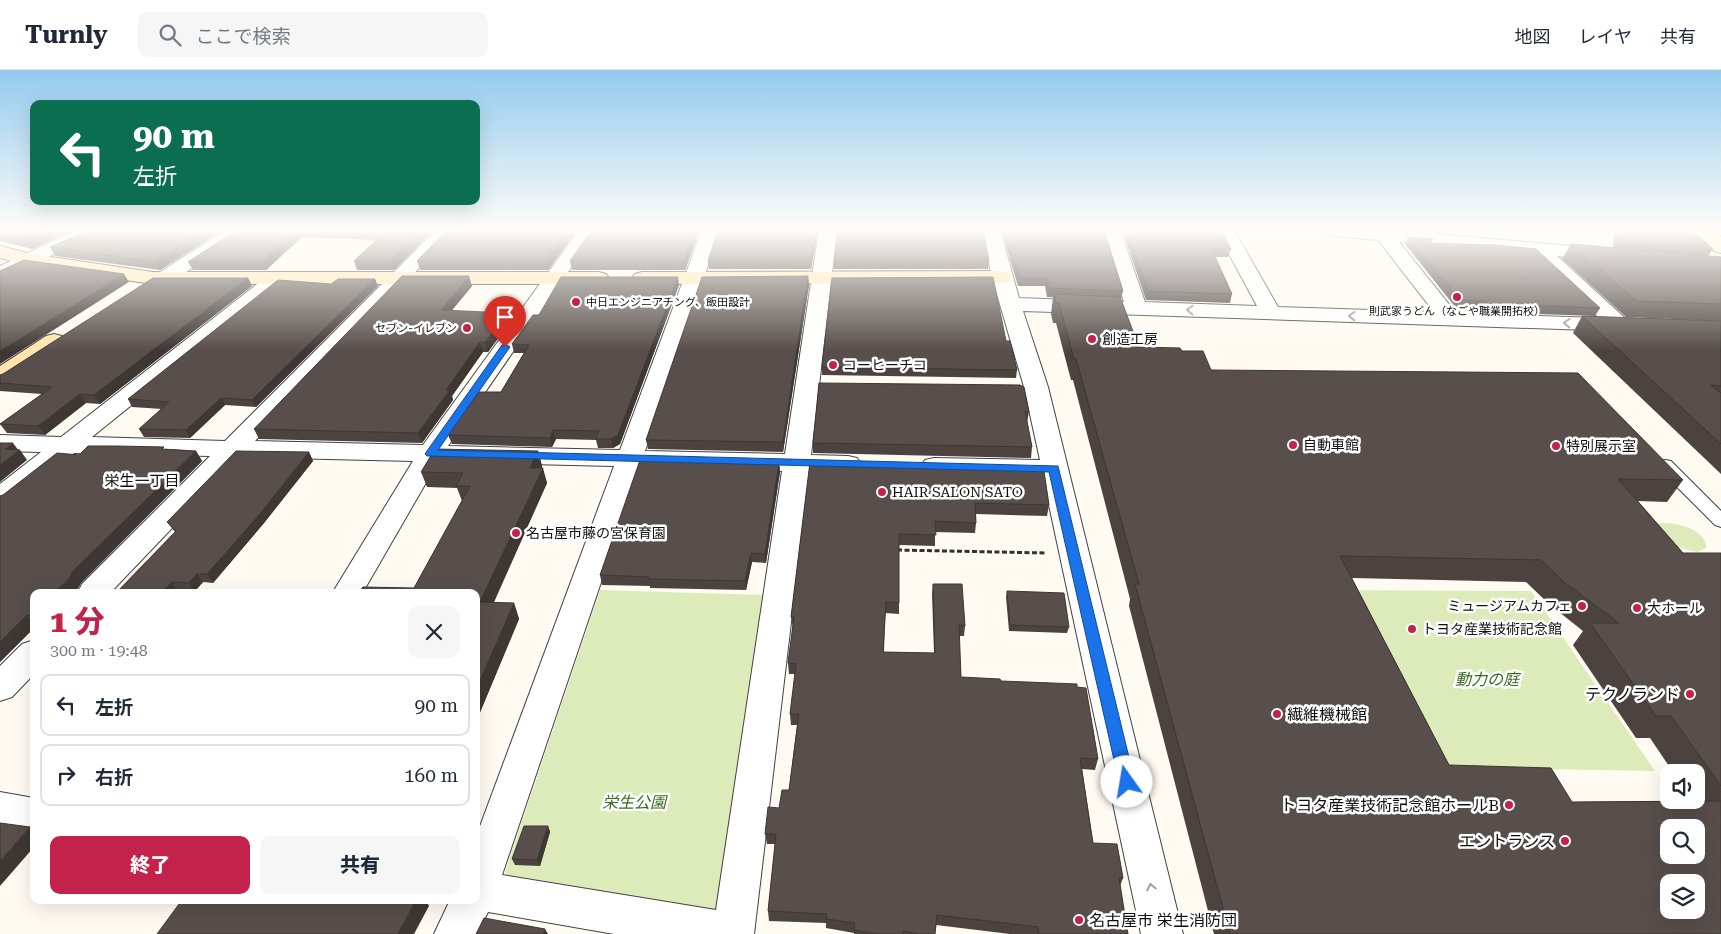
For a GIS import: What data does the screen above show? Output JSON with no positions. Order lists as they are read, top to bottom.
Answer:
{
  "districts": ["栄生一丁目"],
  "parks": ["動力の庭", "栄生公園"],
  "places": [
    "則武家うどん（なごや職業開拓校）",
    "中日エンジニアチング、飯田設計",
    "セブン-イレブン",
    "創造工房",
    "コーヒーチコ",
    "自動車館",
    "特別展示室",
    "HAIR SALON SATO",
    "名古屋市藤の宮保育園",
    "ミュージアムカフェ",
    "大ホール",
    "トヨタ産業技術記念館",
    "テクノランド",
    "繊維機械館",
    "トヨタ産業技術記念館ホールB",
    "エントランス",
    "名古屋市 栄生消防団"
  ],
  "page": {
    "header": "Turnly",
    "search": "ここで検索",
    "nav": ["地図", "レイヤ", "共有"],
    "turn": ["90 m", "左折"],
    "heading": ["1 分", "300 m · 19:48"],
    "list": [
      {
        "name": "左折",
        "value": "90 m"
      },
      {
        "name": "右折",
        "value": "160 m"
      }
    ],
    "buttons": ["終了", "共有"]
  }
}
